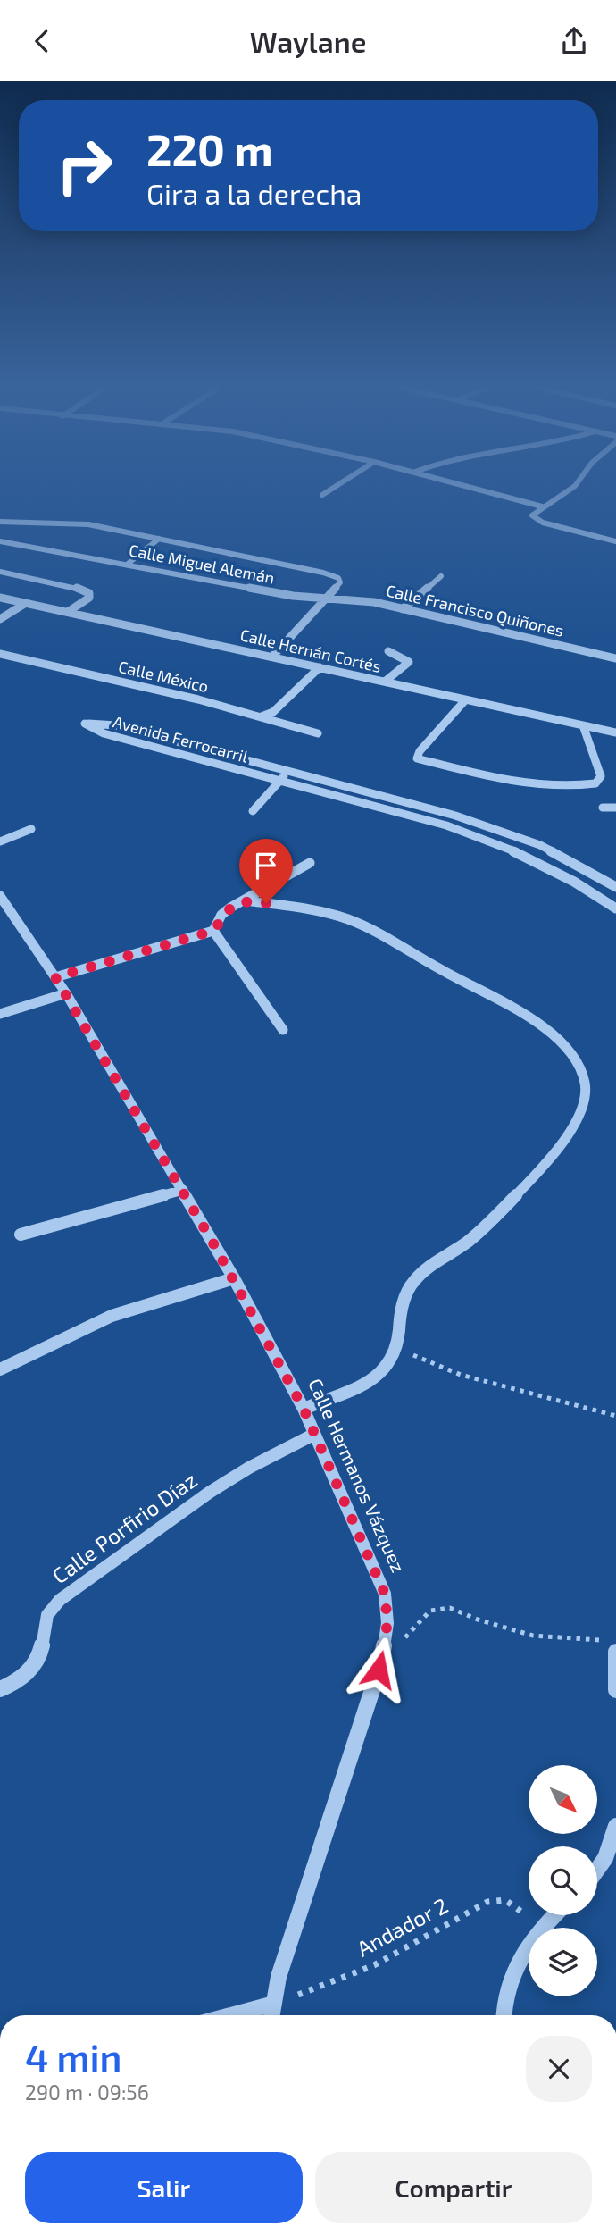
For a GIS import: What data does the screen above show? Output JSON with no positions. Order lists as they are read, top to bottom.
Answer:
{
  "streets": {
    "street": [
      "Calle Miguel Alemán",
      "Calle Francisco Quiñones",
      "Calle Hernán Cortés",
      "Calle México",
      "Avenida Ferrocarril",
      "Calle Hermanos Vázquez",
      "Calle Porfirio Díaz"
    ],
    "path": ["Andador 2"]
  },
  "crossings": [
    ["Calle Miguel Alemán", "Calle Francisco Quiñones"],
    ["Calle Hermanos Vázquez", "Calle Porfirio Díaz"],
    ["Calle Hermanos Vázquez", "Andador 2"]
  ],
  "north": "bottom right",
  "page": {
    "header": "Waylane",
    "turn": ["220 m", "Gira a la derecha"],
    "heading": ["4 min", "290 m · 09:56"],
    "buttons": ["Salir", "Compartir"]
  }
}
